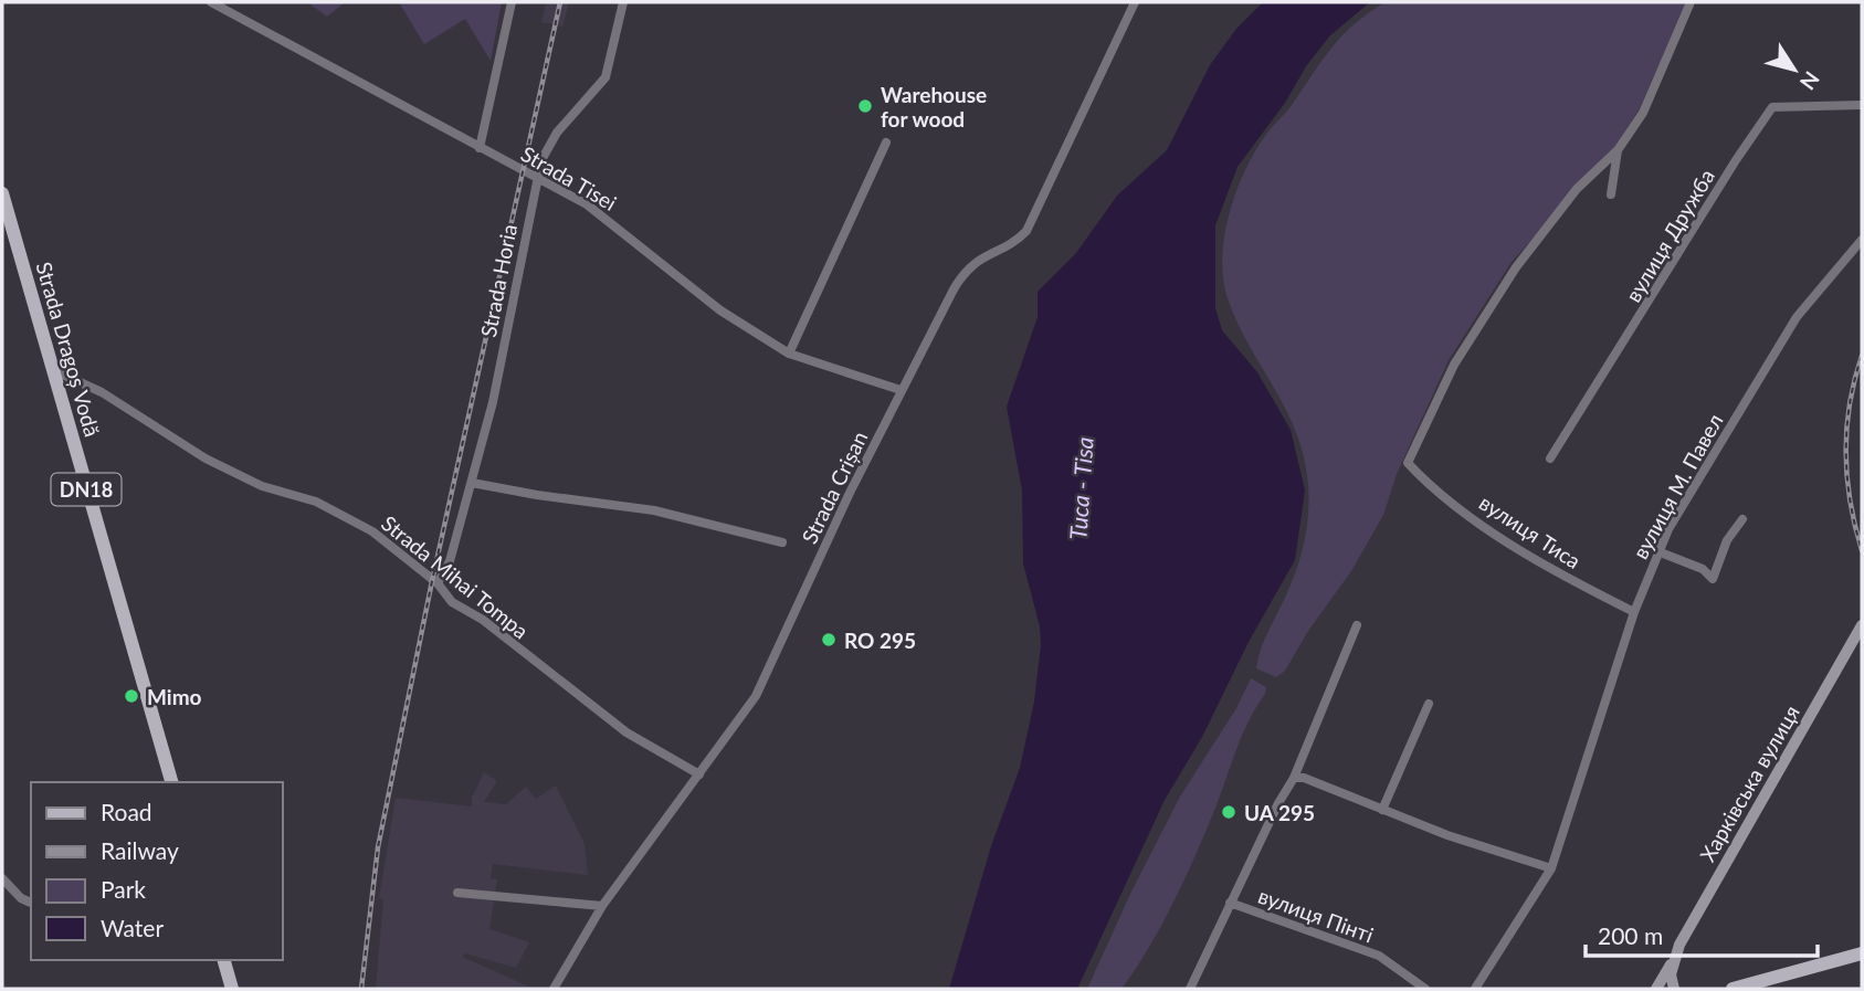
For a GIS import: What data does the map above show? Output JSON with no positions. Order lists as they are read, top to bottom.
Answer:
{
  "streets": {
    "main road": ["Strada Dragoș Vodă", "DN18"],
    "street": [
      "Strada Tisei",
      "вулиця Дружба",
      "Strada Horia",
      "вулиця М. Павел",
      "Strada Crișan",
      "вулиця Тиса",
      "Strada Mihai Tompa",
      "Харківська вулиця",
      "вулиця Пінті"
    ]
  },
  "crossings": [
    ["Strada Tisei", "Strada Horia"],
    ["Strada Tisei", "Strada Crișan"],
    ["Strada Horia", "Strada Mihai Tompa"],
    ["Strada Dragoș Vodă", "Strada Mihai Tompa"],
    ["вулиця М. Павел", "вулиця Тиса"],
    ["Strada Crișan", "Strada Mihai Tompa"]
  ],
  "water": ["Тиса - Tisa"],
  "places": [
    "Warehouse for wood",
    "RO 295",
    "Mimo",
    "UA 295"
  ],
  "legend": [
    "Road",
    "Railway",
    "Park",
    "Water"
  ],
  "scale_bar": "200 m",
  "north": "bottom right"
}
